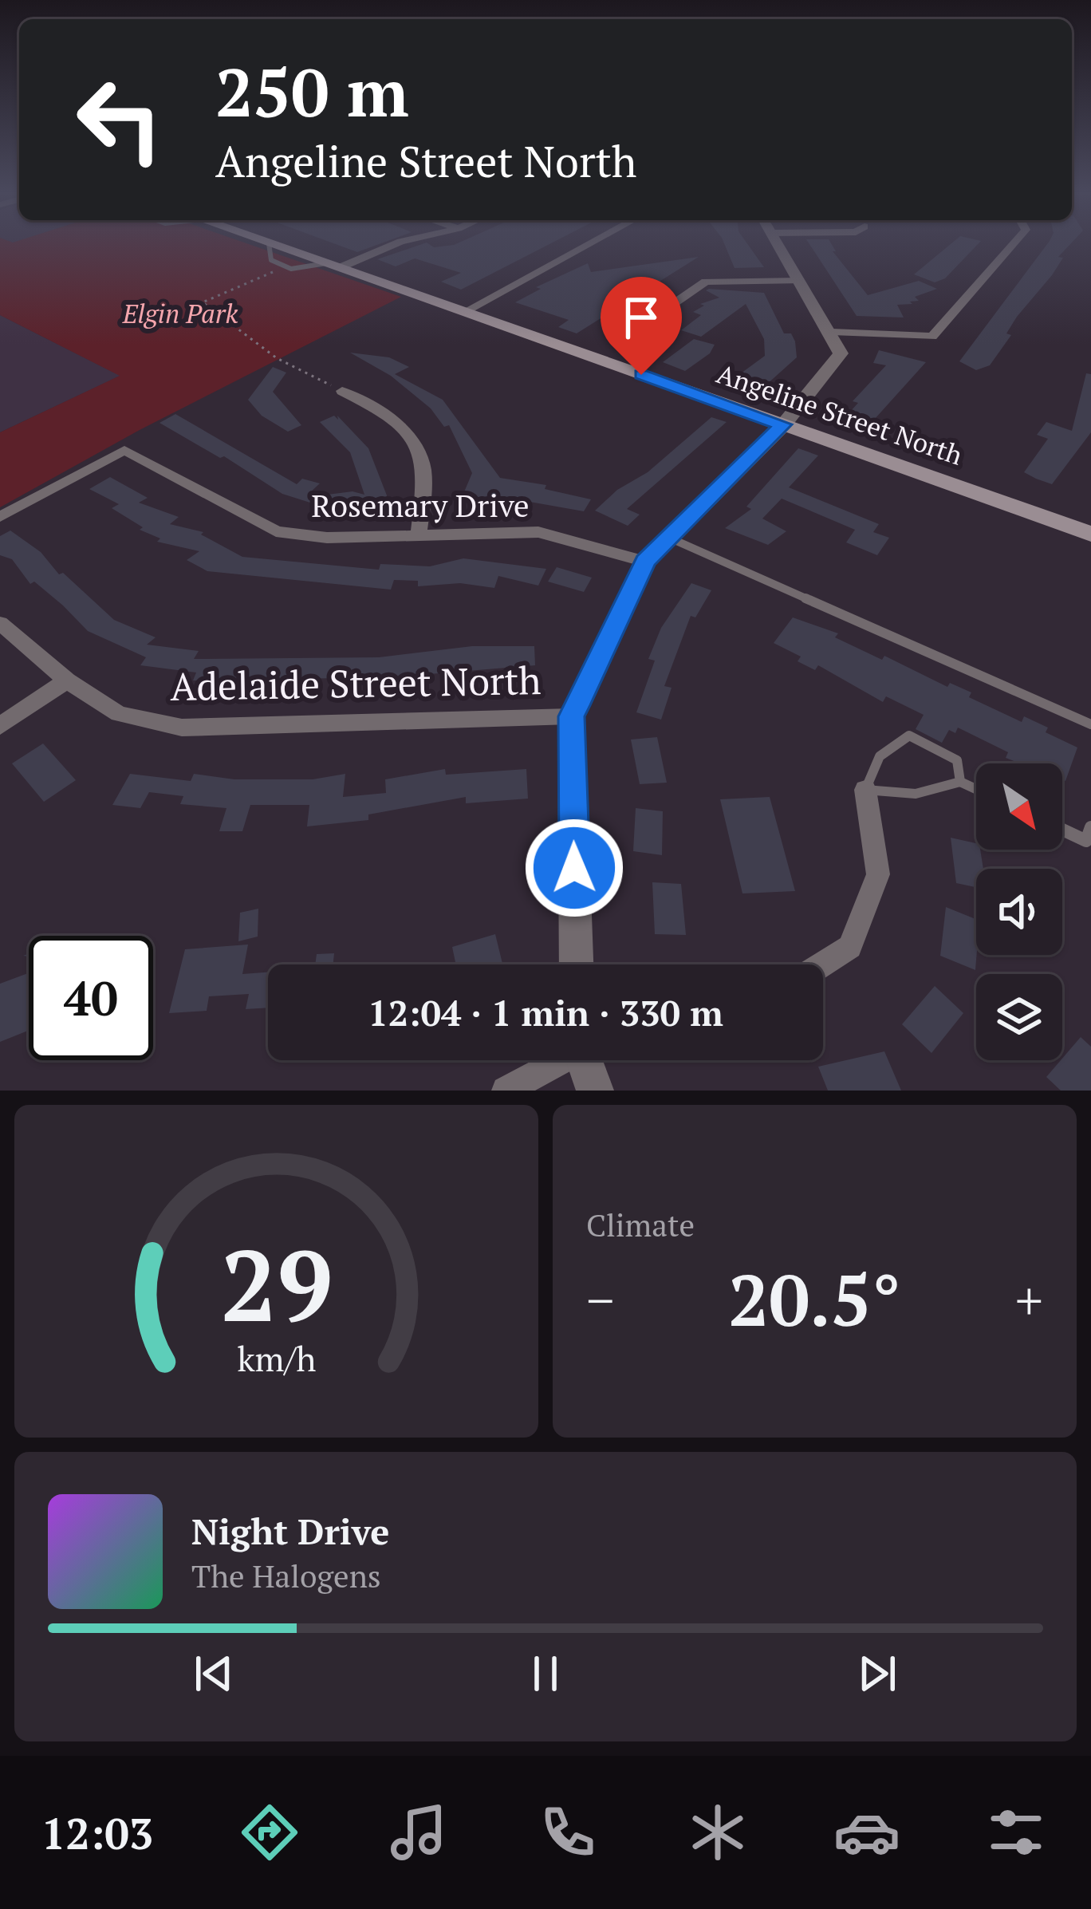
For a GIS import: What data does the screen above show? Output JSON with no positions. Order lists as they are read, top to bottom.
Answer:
{
  "streets": {
    "main road": ["Angeline Street North"],
    "street": ["Rosemary Drive", "Adelaide Street North"]
  },
  "parks": ["Elgin Park"],
  "north": "bottom right",
  "page": {
    "turn": ["250 m", "Angeline Street North"],
    "limit": "40",
    "trip": "12:04 · 1 min · 330 m",
    "tile": "Climate",
    "heat": ["−", "20.5°", "+"],
    "song": ["Night Drive", "The Halogens"],
    "tabs": "12:03",
    "gauge": ["29", "km/h"]
  }
}
